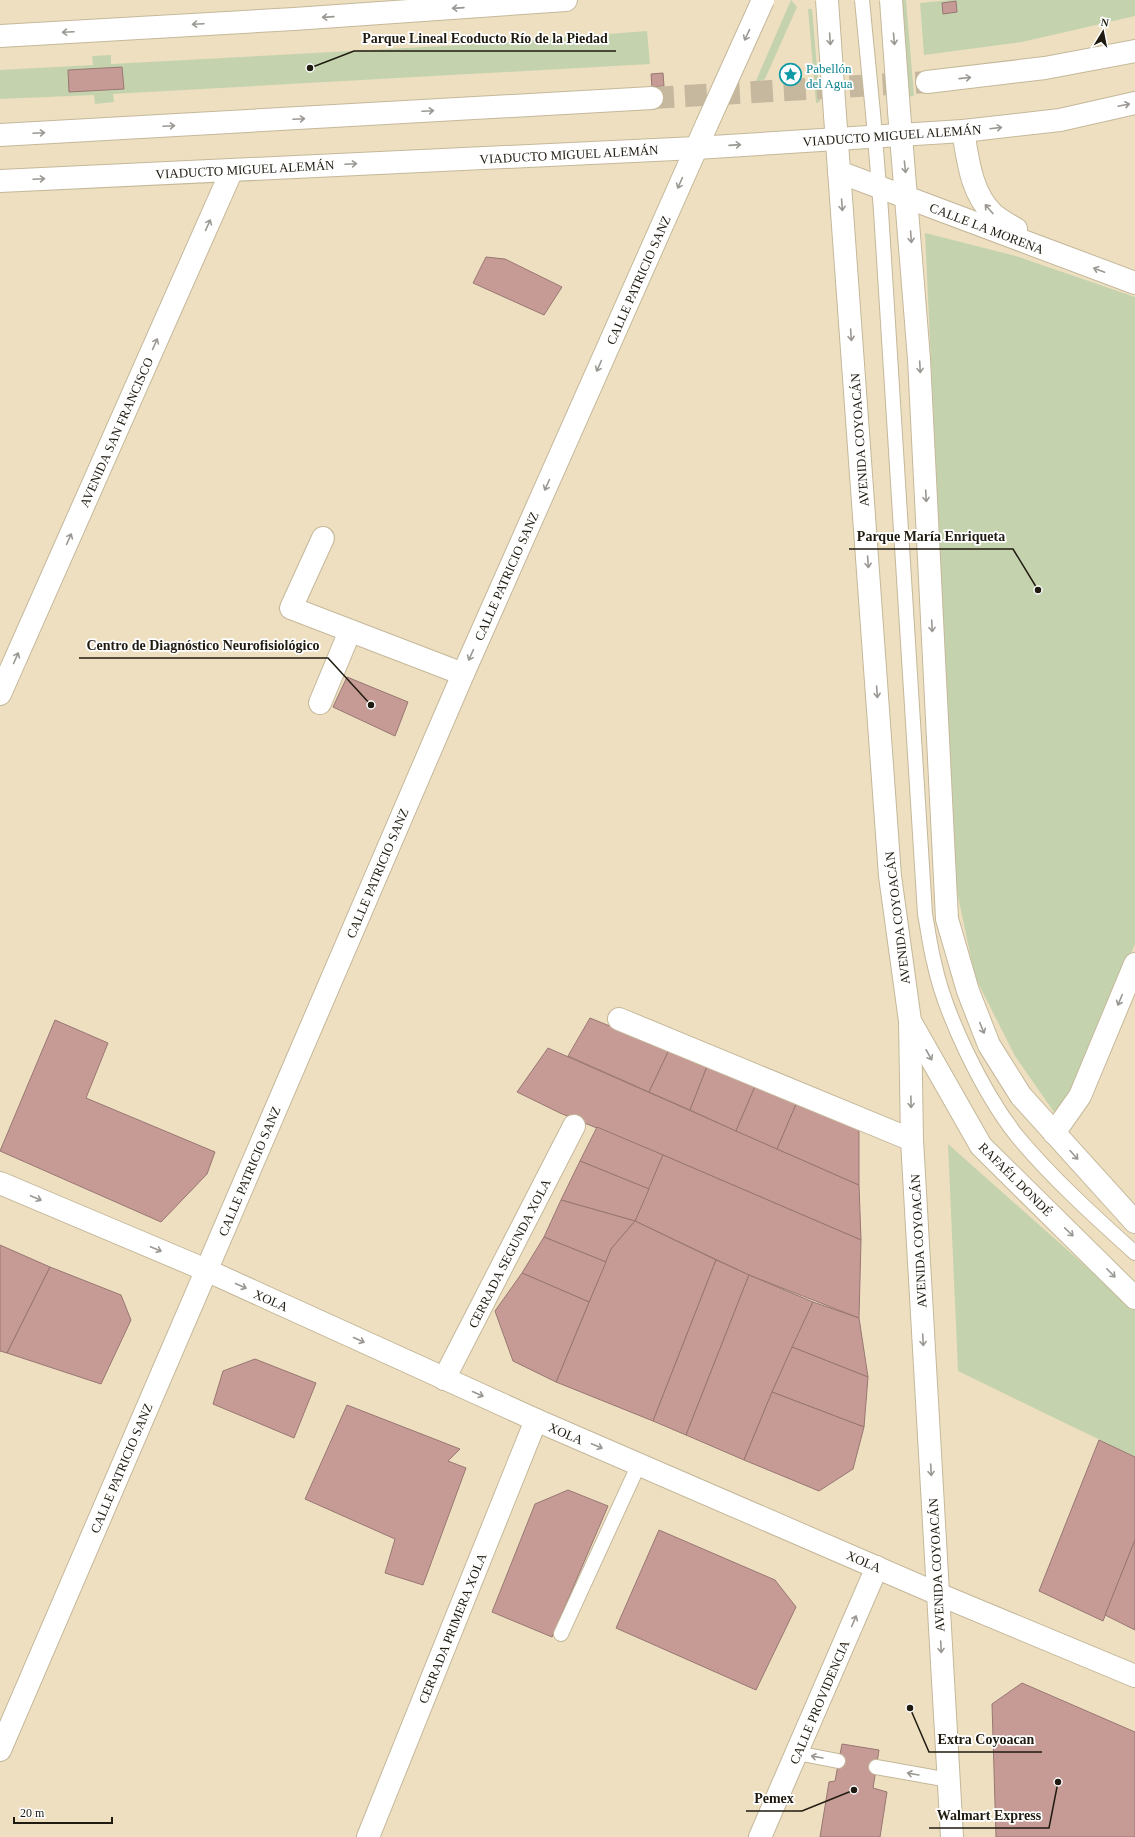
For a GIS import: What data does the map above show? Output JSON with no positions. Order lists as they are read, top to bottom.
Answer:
{
  "streets": {
    "main road": [
      "VIADUCTO MIGUEL ALEMÁN",
      "CALLE LA MORENA",
      "CALLE PATRICIO SANZ",
      "AVENIDA SAN FRANCISCO",
      "AVENIDA COYOACÁN",
      "RAFAÉL DONDÉ",
      "CERRADA SEGUNDA XOLA",
      "XOLA",
      "CERRADA PRIMERA XOLA",
      "CALLE PROVIDENCIA"
    ]
  },
  "crossings": [
    ["VIADUCTO MIGUEL ALEMÁN", "CALLE PATRICIO SANZ"],
    ["VIADUCTO MIGUEL ALEMÁN", "AVENIDA SAN FRANCISCO"],
    ["VIADUCTO MIGUEL ALEMÁN", "AVENIDA COYOACÁN"],
    ["CALLE LA MORENA", "AVENIDA COYOACÁN"],
    ["CALLE PATRICIO SANZ", "XOLA"],
    ["AVENIDA COYOACÁN", "RAFAÉL DONDÉ"],
    ["AVENIDA COYOACÁN", "XOLA"],
    ["CERRADA SEGUNDA XOLA", "XOLA"],
    ["XOLA", "CERRADA PRIMERA XOLA"],
    ["XOLA", "CALLE PROVIDENCIA"]
  ],
  "one_way": [
    "CALLE PATRICIO SANZ",
    "AVENIDA SAN FRANCISCO",
    "XOLA",
    "CALLE PROVIDENCIA"
  ],
  "places": {
    "other": [
      "Parque Lineal Ecoducto Río de la Piedad",
      "Parque María Enriqueta",
      "Centro de Diagnóstico Neurofisiológico",
      "Extra Coyoacan",
      "Walmart Express",
      "Pemex"
    ],
    "place": ["Pabellón del Agua"]
  },
  "scale_bar": "20 m",
  "north": "top"
}
